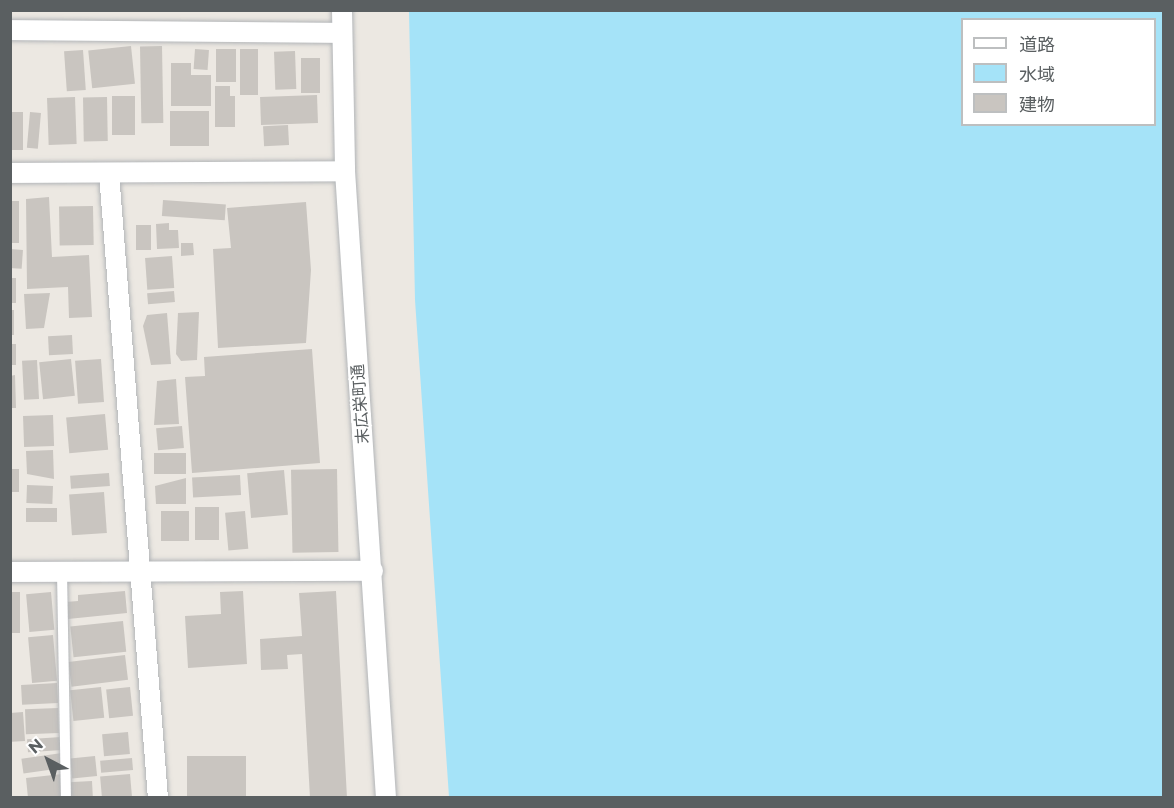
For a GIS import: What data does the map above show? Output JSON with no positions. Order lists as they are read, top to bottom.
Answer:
{
  "streets": {
    "street": ["末広栄町通"]
  },
  "legend": ["道路", "水域", "建物"],
  "north": "top left"
}
